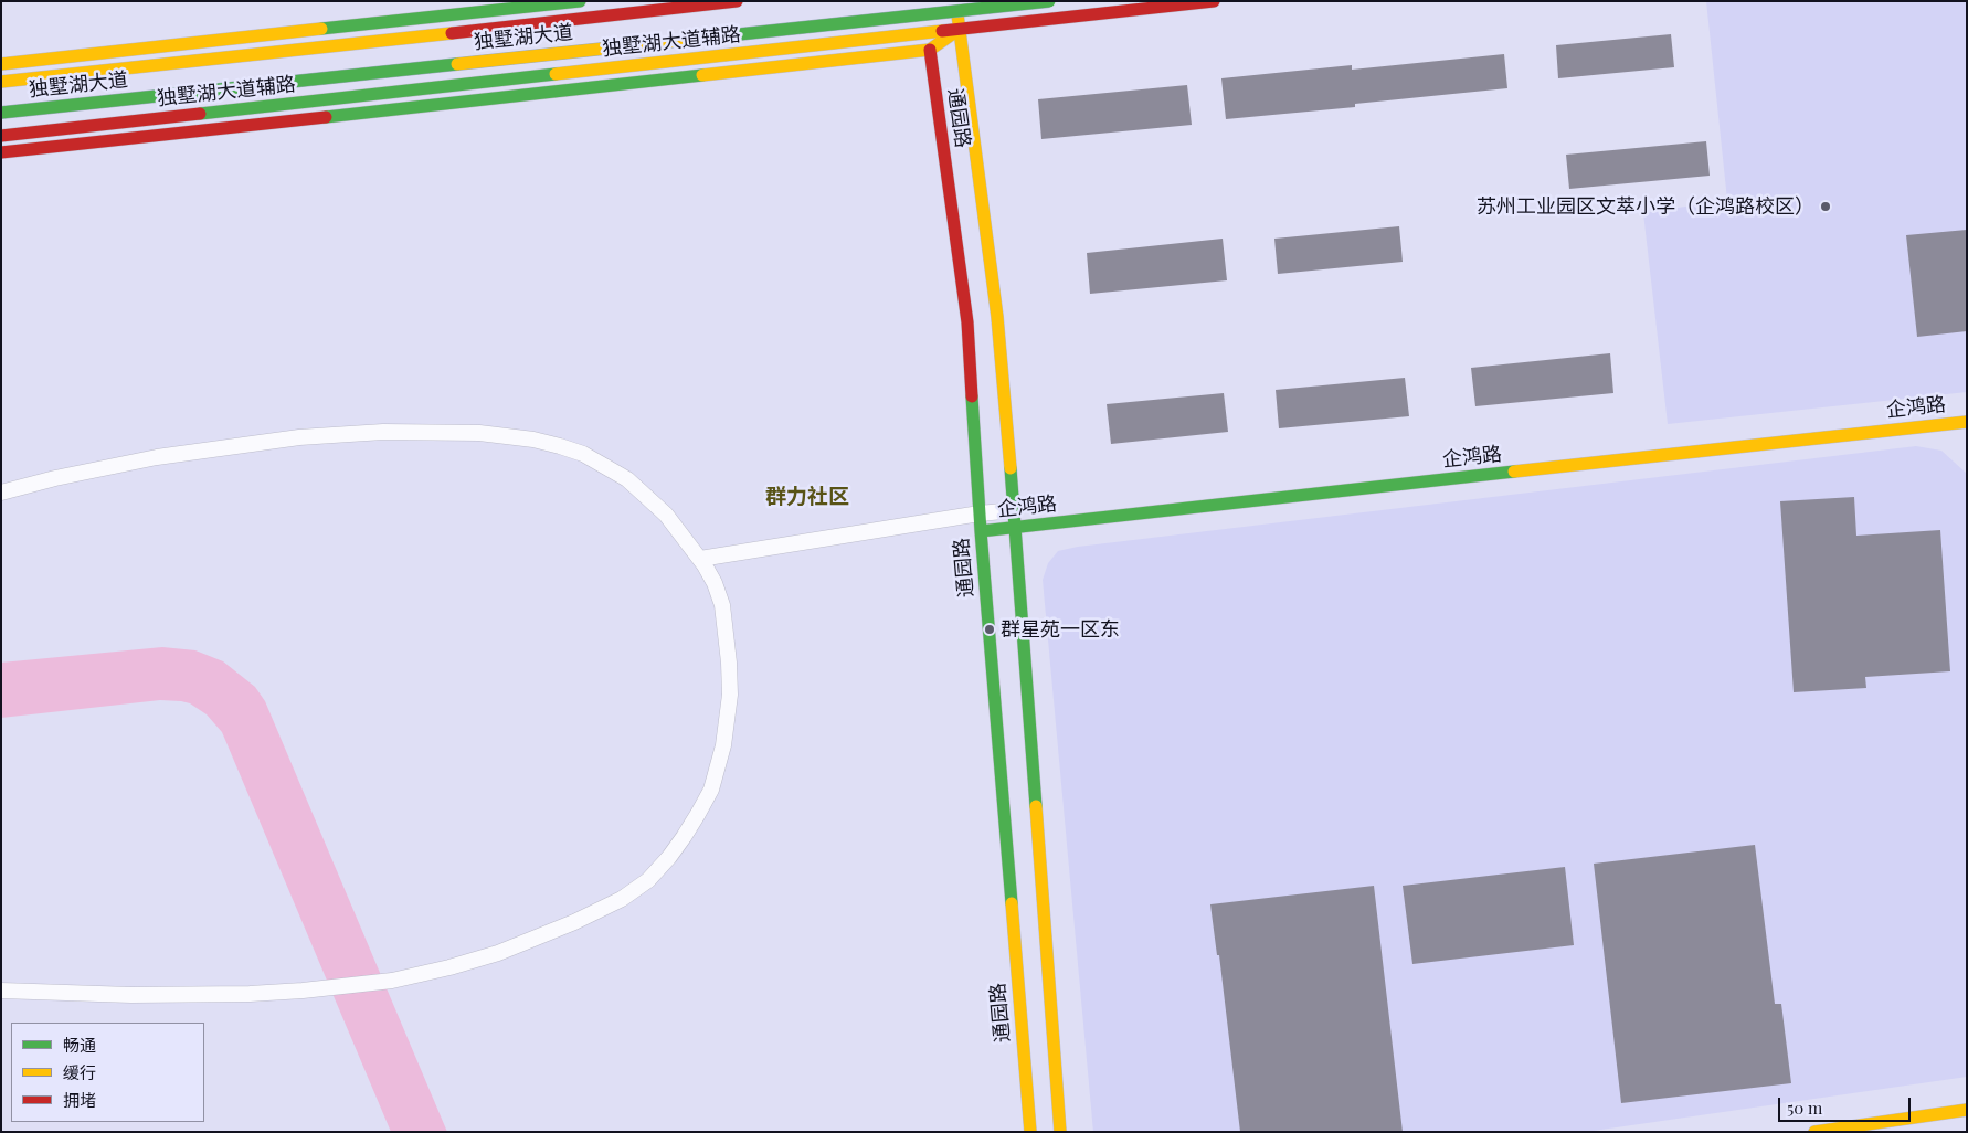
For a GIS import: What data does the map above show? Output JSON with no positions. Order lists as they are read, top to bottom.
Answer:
{
  "streets": {
    "main road": [
      "独墅湖大道",
      "独墅湖大道辅路",
      "通园路",
      "企鸿路"
    ]
  },
  "crossings": [
    ["独墅湖大道辅路", "通园路"],
    ["通园路", "企鸿路"]
  ],
  "districts": ["群力社区"],
  "places": ["苏州工业园区文萃小学（企鸿路校区）", "群星苑一区东"],
  "legend": ["畅通", "缓行", "拥堵"],
  "scale_bar": "50 m"
}
